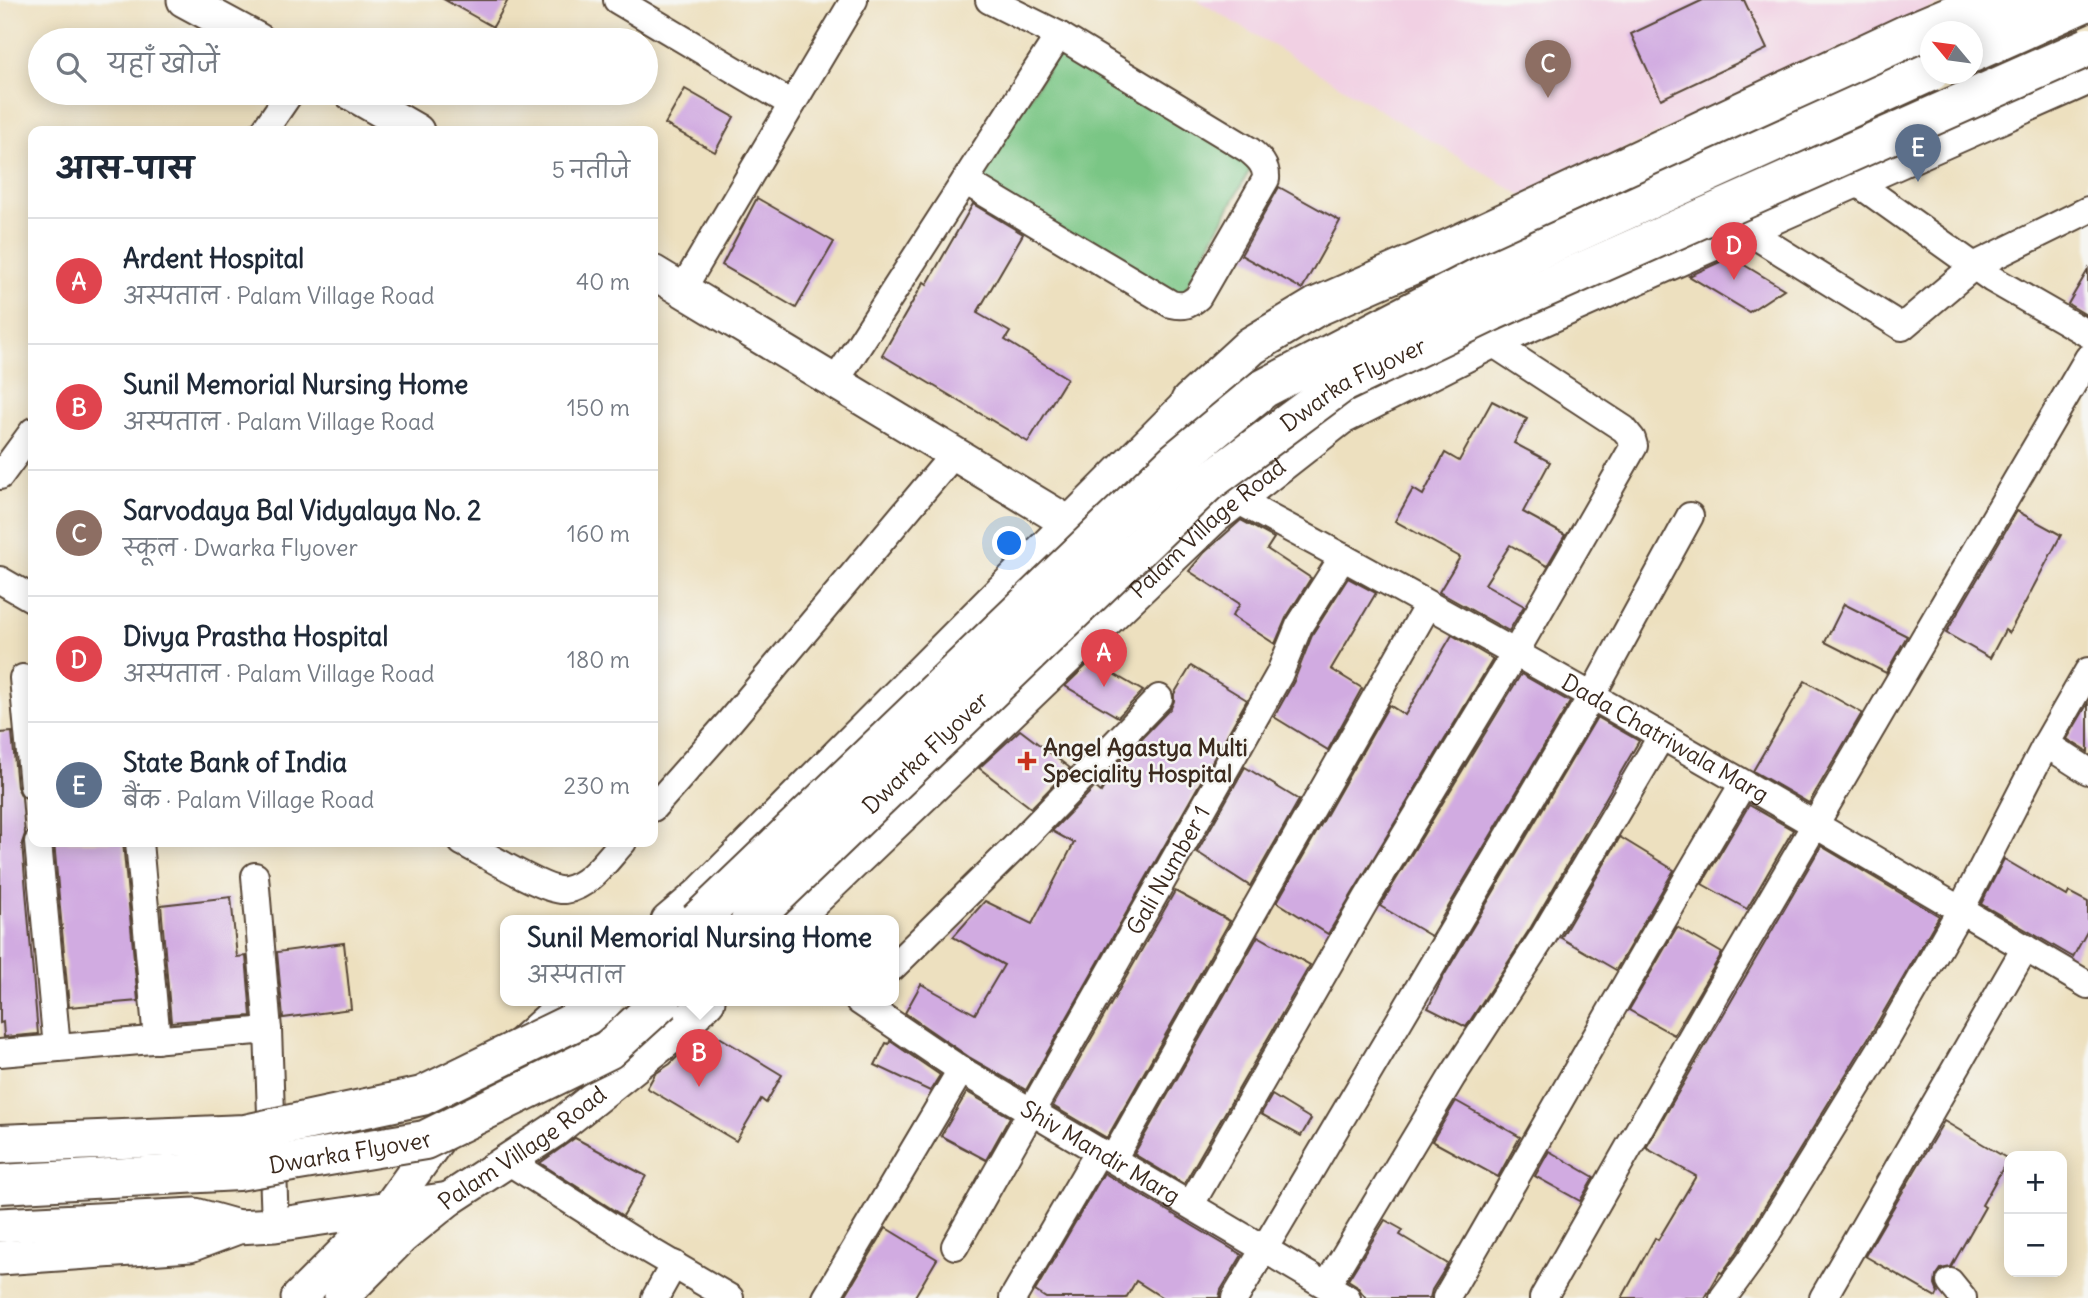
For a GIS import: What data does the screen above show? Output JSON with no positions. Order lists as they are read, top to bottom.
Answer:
{
  "streets": {
    "main road": ["Dwarka Flyover"],
    "street": [
      "Palam Village Road",
      "Dada Chatriwala Marg",
      "Gali Number 1",
      "Shiv Mandir Marg"
    ]
  },
  "crossings": [
    ["Palam Village Road", "Dada Chatriwala Marg"],
    ["Dada Chatriwala Marg", "Gali Number 1"],
    ["Gali Number 1", "Shiv Mandir Marg"]
  ],
  "places": {
    "health": ["Angel Agastya Multi Speciality Hospital"]
  },
  "north": "top left",
  "page": {
    "search": "यहाँ खोजें",
    "pins": [
      "C",
      "E",
      "D",
      "A",
      "B"
    ],
    "heading": ["आस-पास", "5 नतीजे"],
    "list": [
      {
        "mark": "A",
        "name": "Ardent Hospital",
        "note": "अस्पताल · Palam Village Road",
        "value": "40 m"
      },
      {
        "mark": "B",
        "name": "Sunil Memorial Nursing Home",
        "note": "अस्पताल · Palam Village Road",
        "value": "150 m"
      },
      {
        "mark": "C",
        "name": "Sarvodaya Bal Vidyalaya No. 2",
        "note": "स्कूल · Dwarka Flyover",
        "value": "160 m"
      },
      {
        "mark": "D",
        "name": "Divya Prastha Hospital",
        "note": "अस्पताल · Palam Village Road",
        "value": "180 m"
      },
      {
        "mark": "E",
        "name": "State Bank of India",
        "note": "बैंक · Palam Village Road",
        "value": "230 m"
      }
    ],
    "popup": ["Sunil Memorial Nursing Home", "अस्पताल"],
    "map_buttons": ["+", "−"]
  }
}
